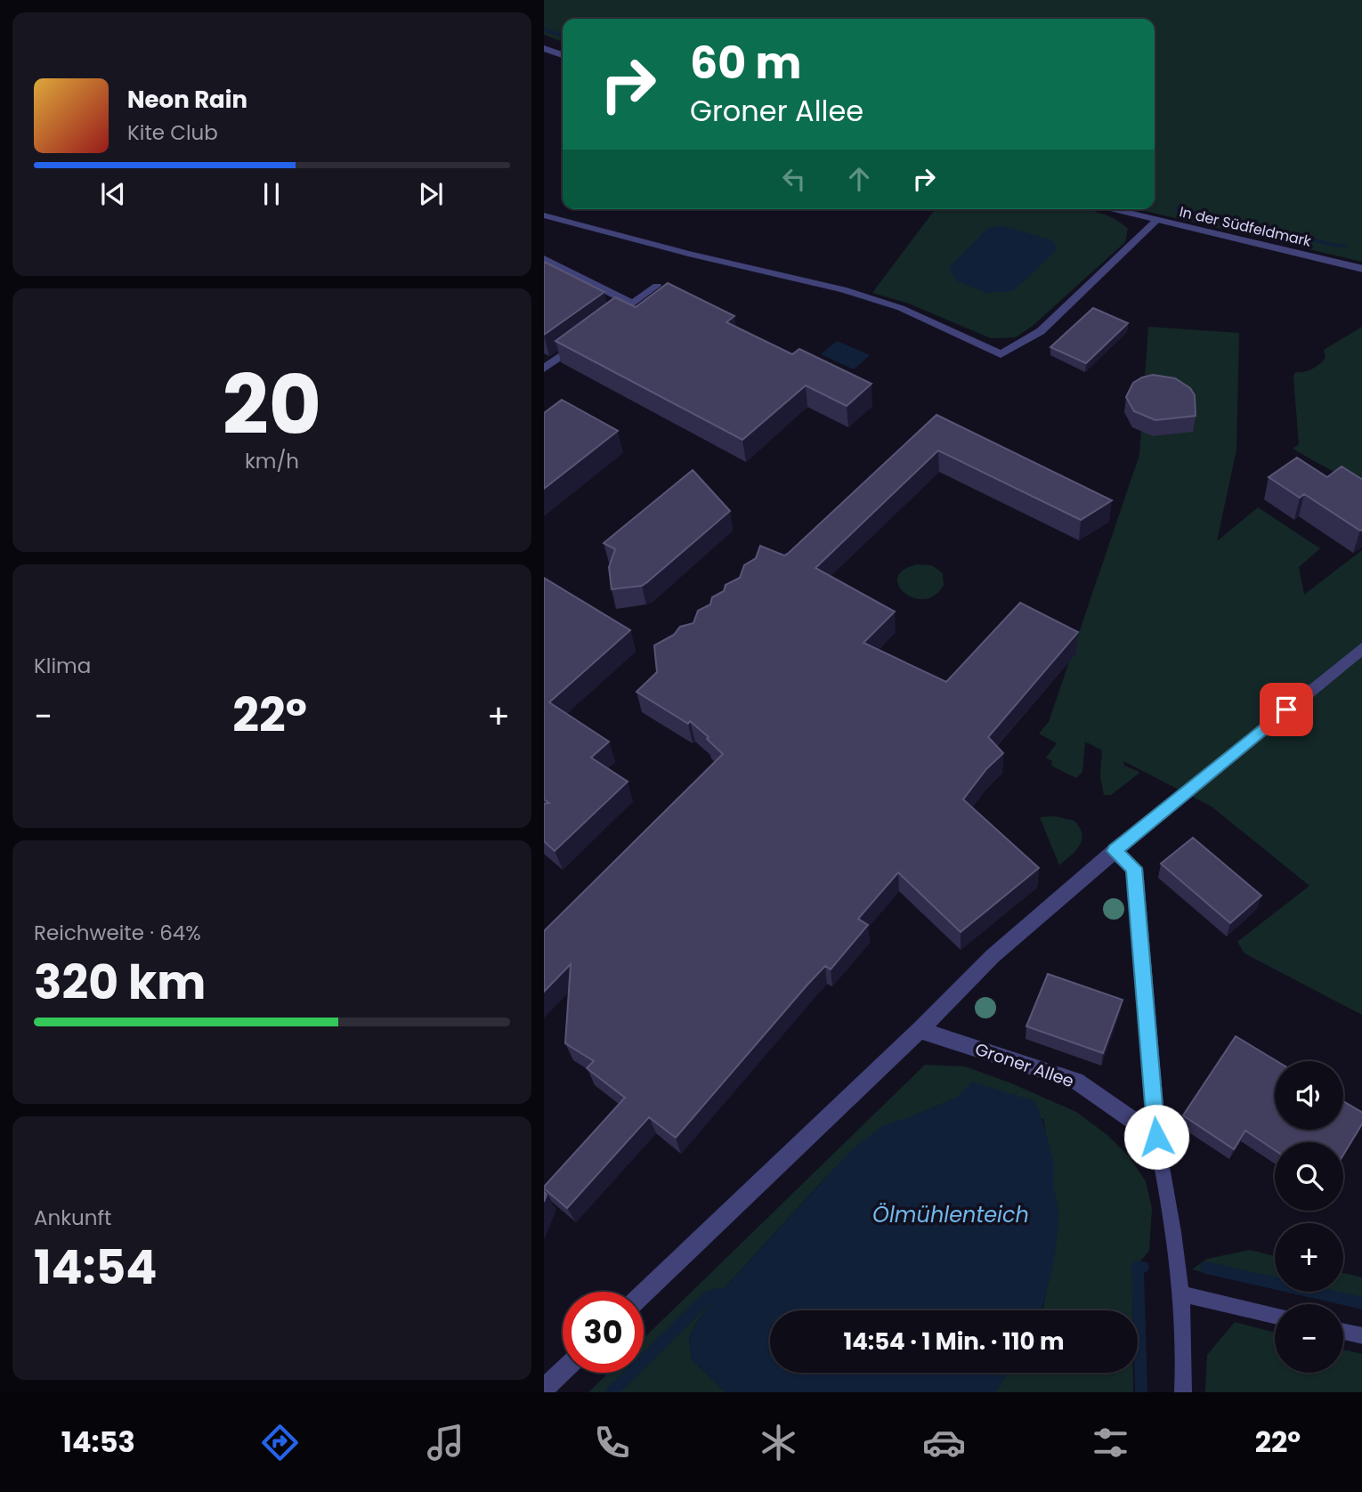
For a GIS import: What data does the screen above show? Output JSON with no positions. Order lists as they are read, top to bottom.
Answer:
{
  "streets": {
    "street": ["In der Südfeldmark", "Groner Allee"]
  },
  "water": ["Ölmühlenteich"],
  "page": {
    "turn": ["60 m", "Groner Allee"],
    "song": ["Neon Rain", "Kite Club"],
    "tile": [
      ["20", "km/h"],
      "Klima",
      ["Reichweite · 64%", "320 km"],
      ["Ankunft", "14:54"]
    ],
    "heat": ["−", "22°", "+"],
    "map_buttons": ["+", "−"],
    "limit": "30",
    "trip": "14:54 · 1 Min. · 110 m",
    "tabs": ["14:53", "22°"]
  }
}
